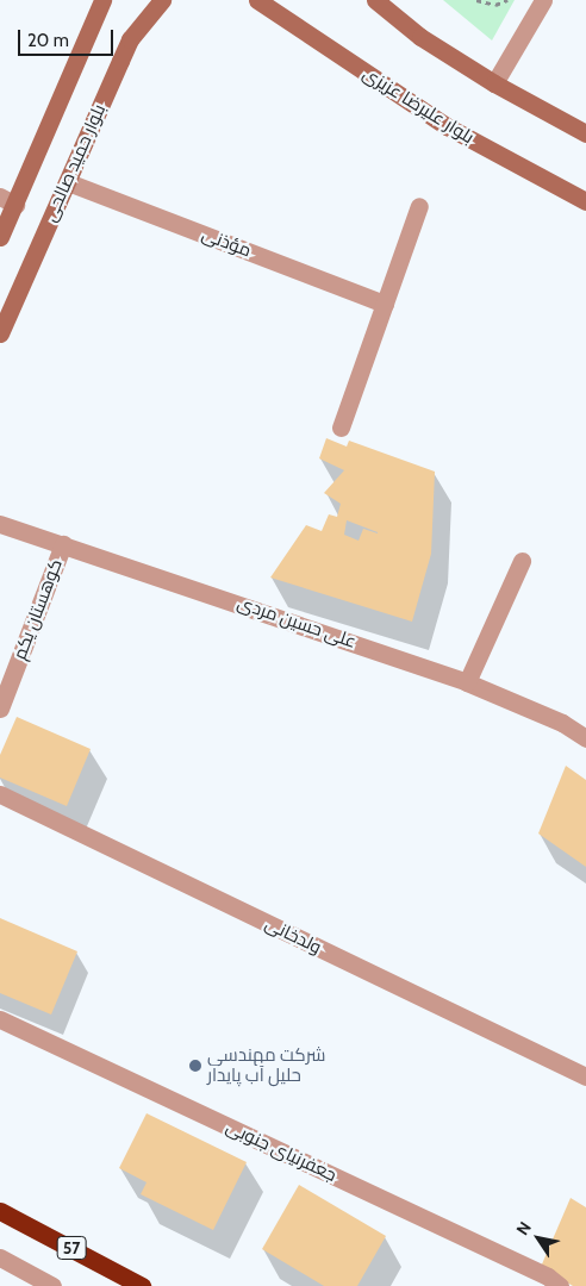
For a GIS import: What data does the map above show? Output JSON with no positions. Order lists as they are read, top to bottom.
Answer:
{
  "streets": {
    "highway": ["57"],
    "main road": ["بلوار علیرضا عزیزی", "بلوار حمید صالحی"],
    "street": [
      "مؤذنی",
      "کوهستان یکم",
      "علی حسین مردی",
      "ولدخانی",
      "جعفرنیای جنوبی"
    ]
  },
  "crossings": [
    ["بلوار حمید صالحی", "مؤذنی"],
    ["کوهستان یکم", "علی حسین مردی"]
  ],
  "places": ["شرکت مهندسی حلیل آب پایدار"],
  "scale_bar": "20 m",
  "north": "top left"
}
